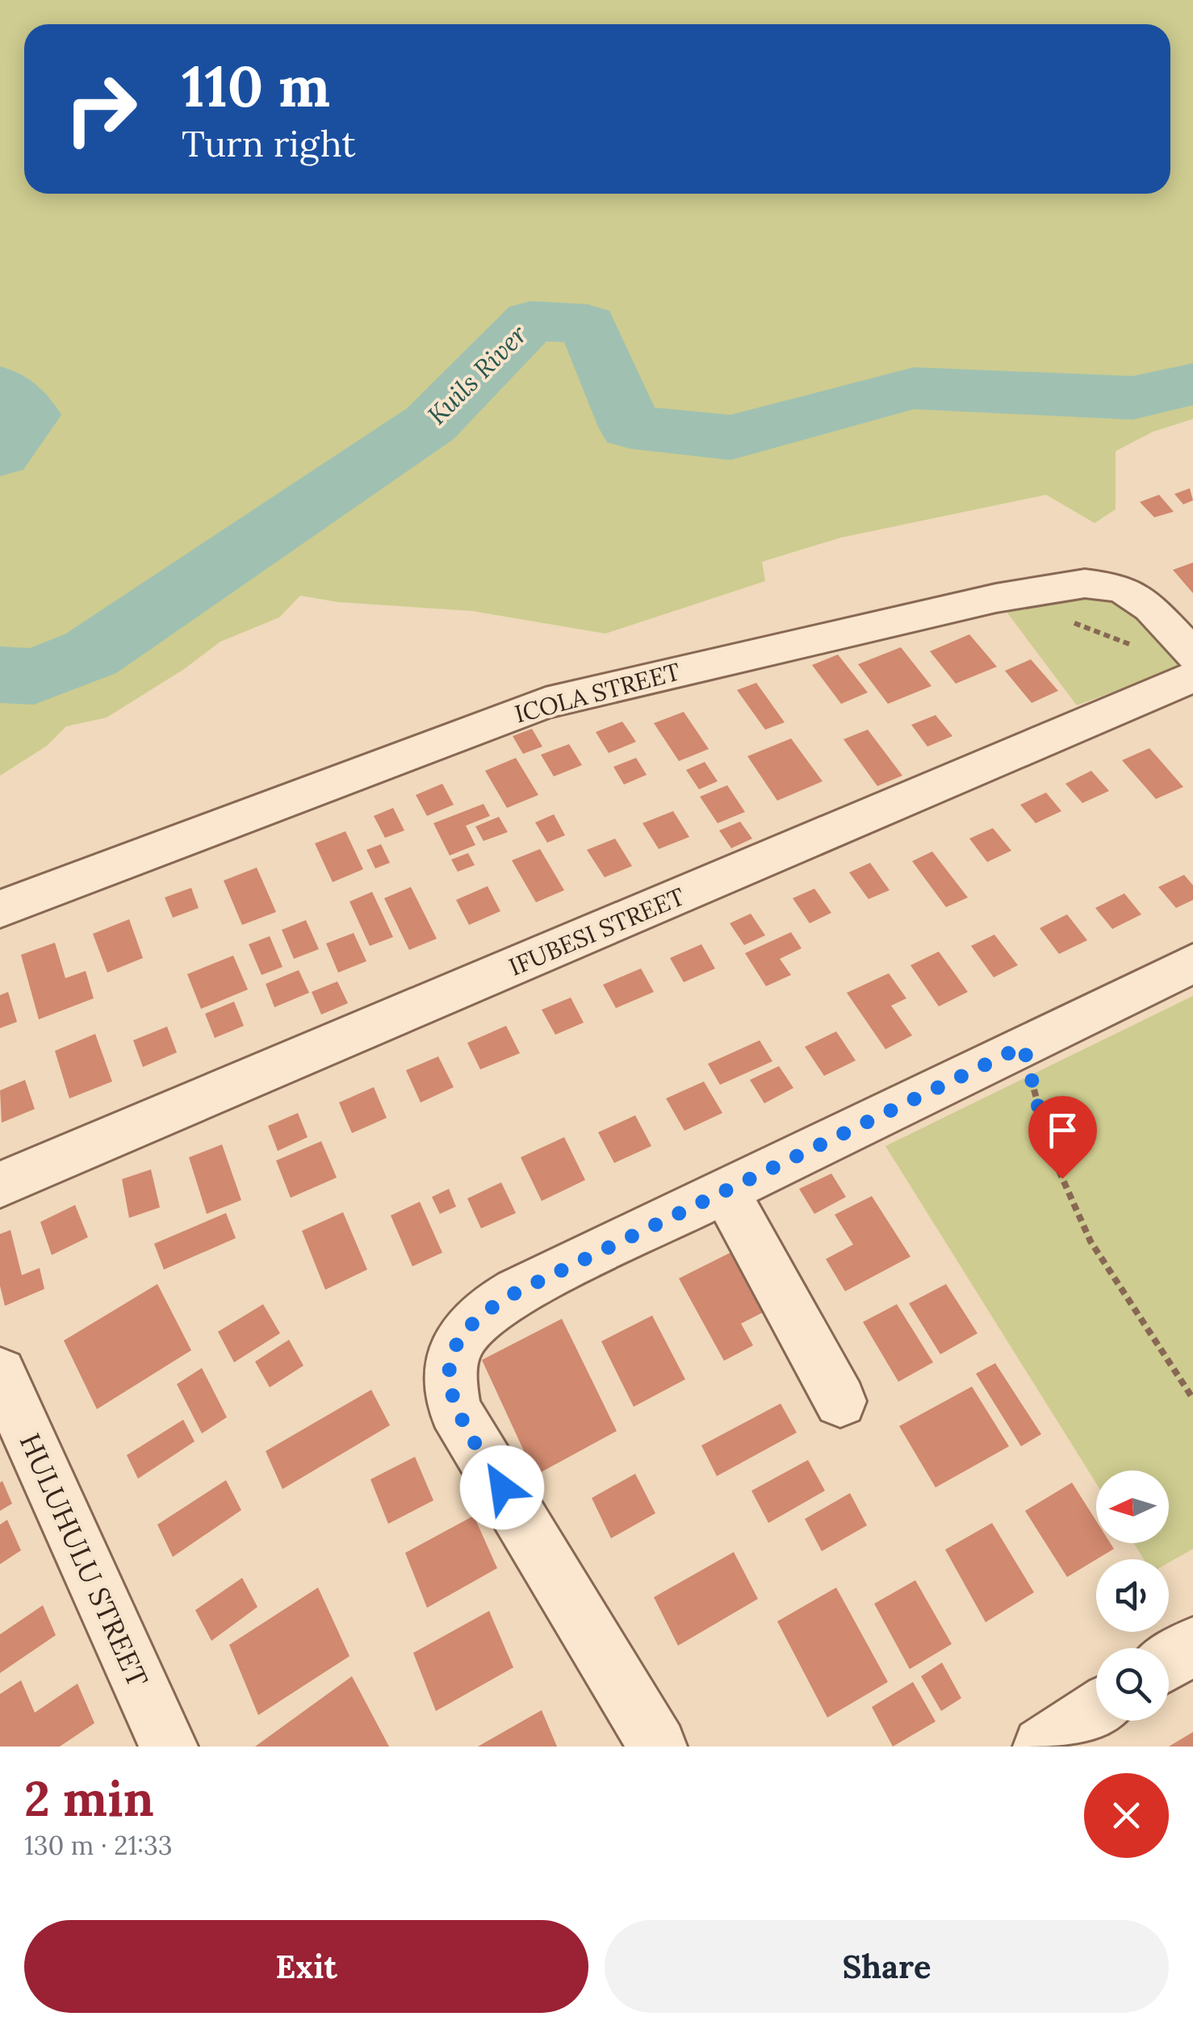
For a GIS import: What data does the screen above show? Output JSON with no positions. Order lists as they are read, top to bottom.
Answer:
{
  "streets": {
    "street": ["ICOLA STREET", "IFUBESI STREET", "HULUHULU STREET"]
  },
  "water": ["Kuils River"],
  "north": "left",
  "page": {
    "turn": ["110 m", "Turn right"],
    "heading": ["2 min", "130 m · 21:33"],
    "buttons": ["Exit", "Share"]
  }
}
